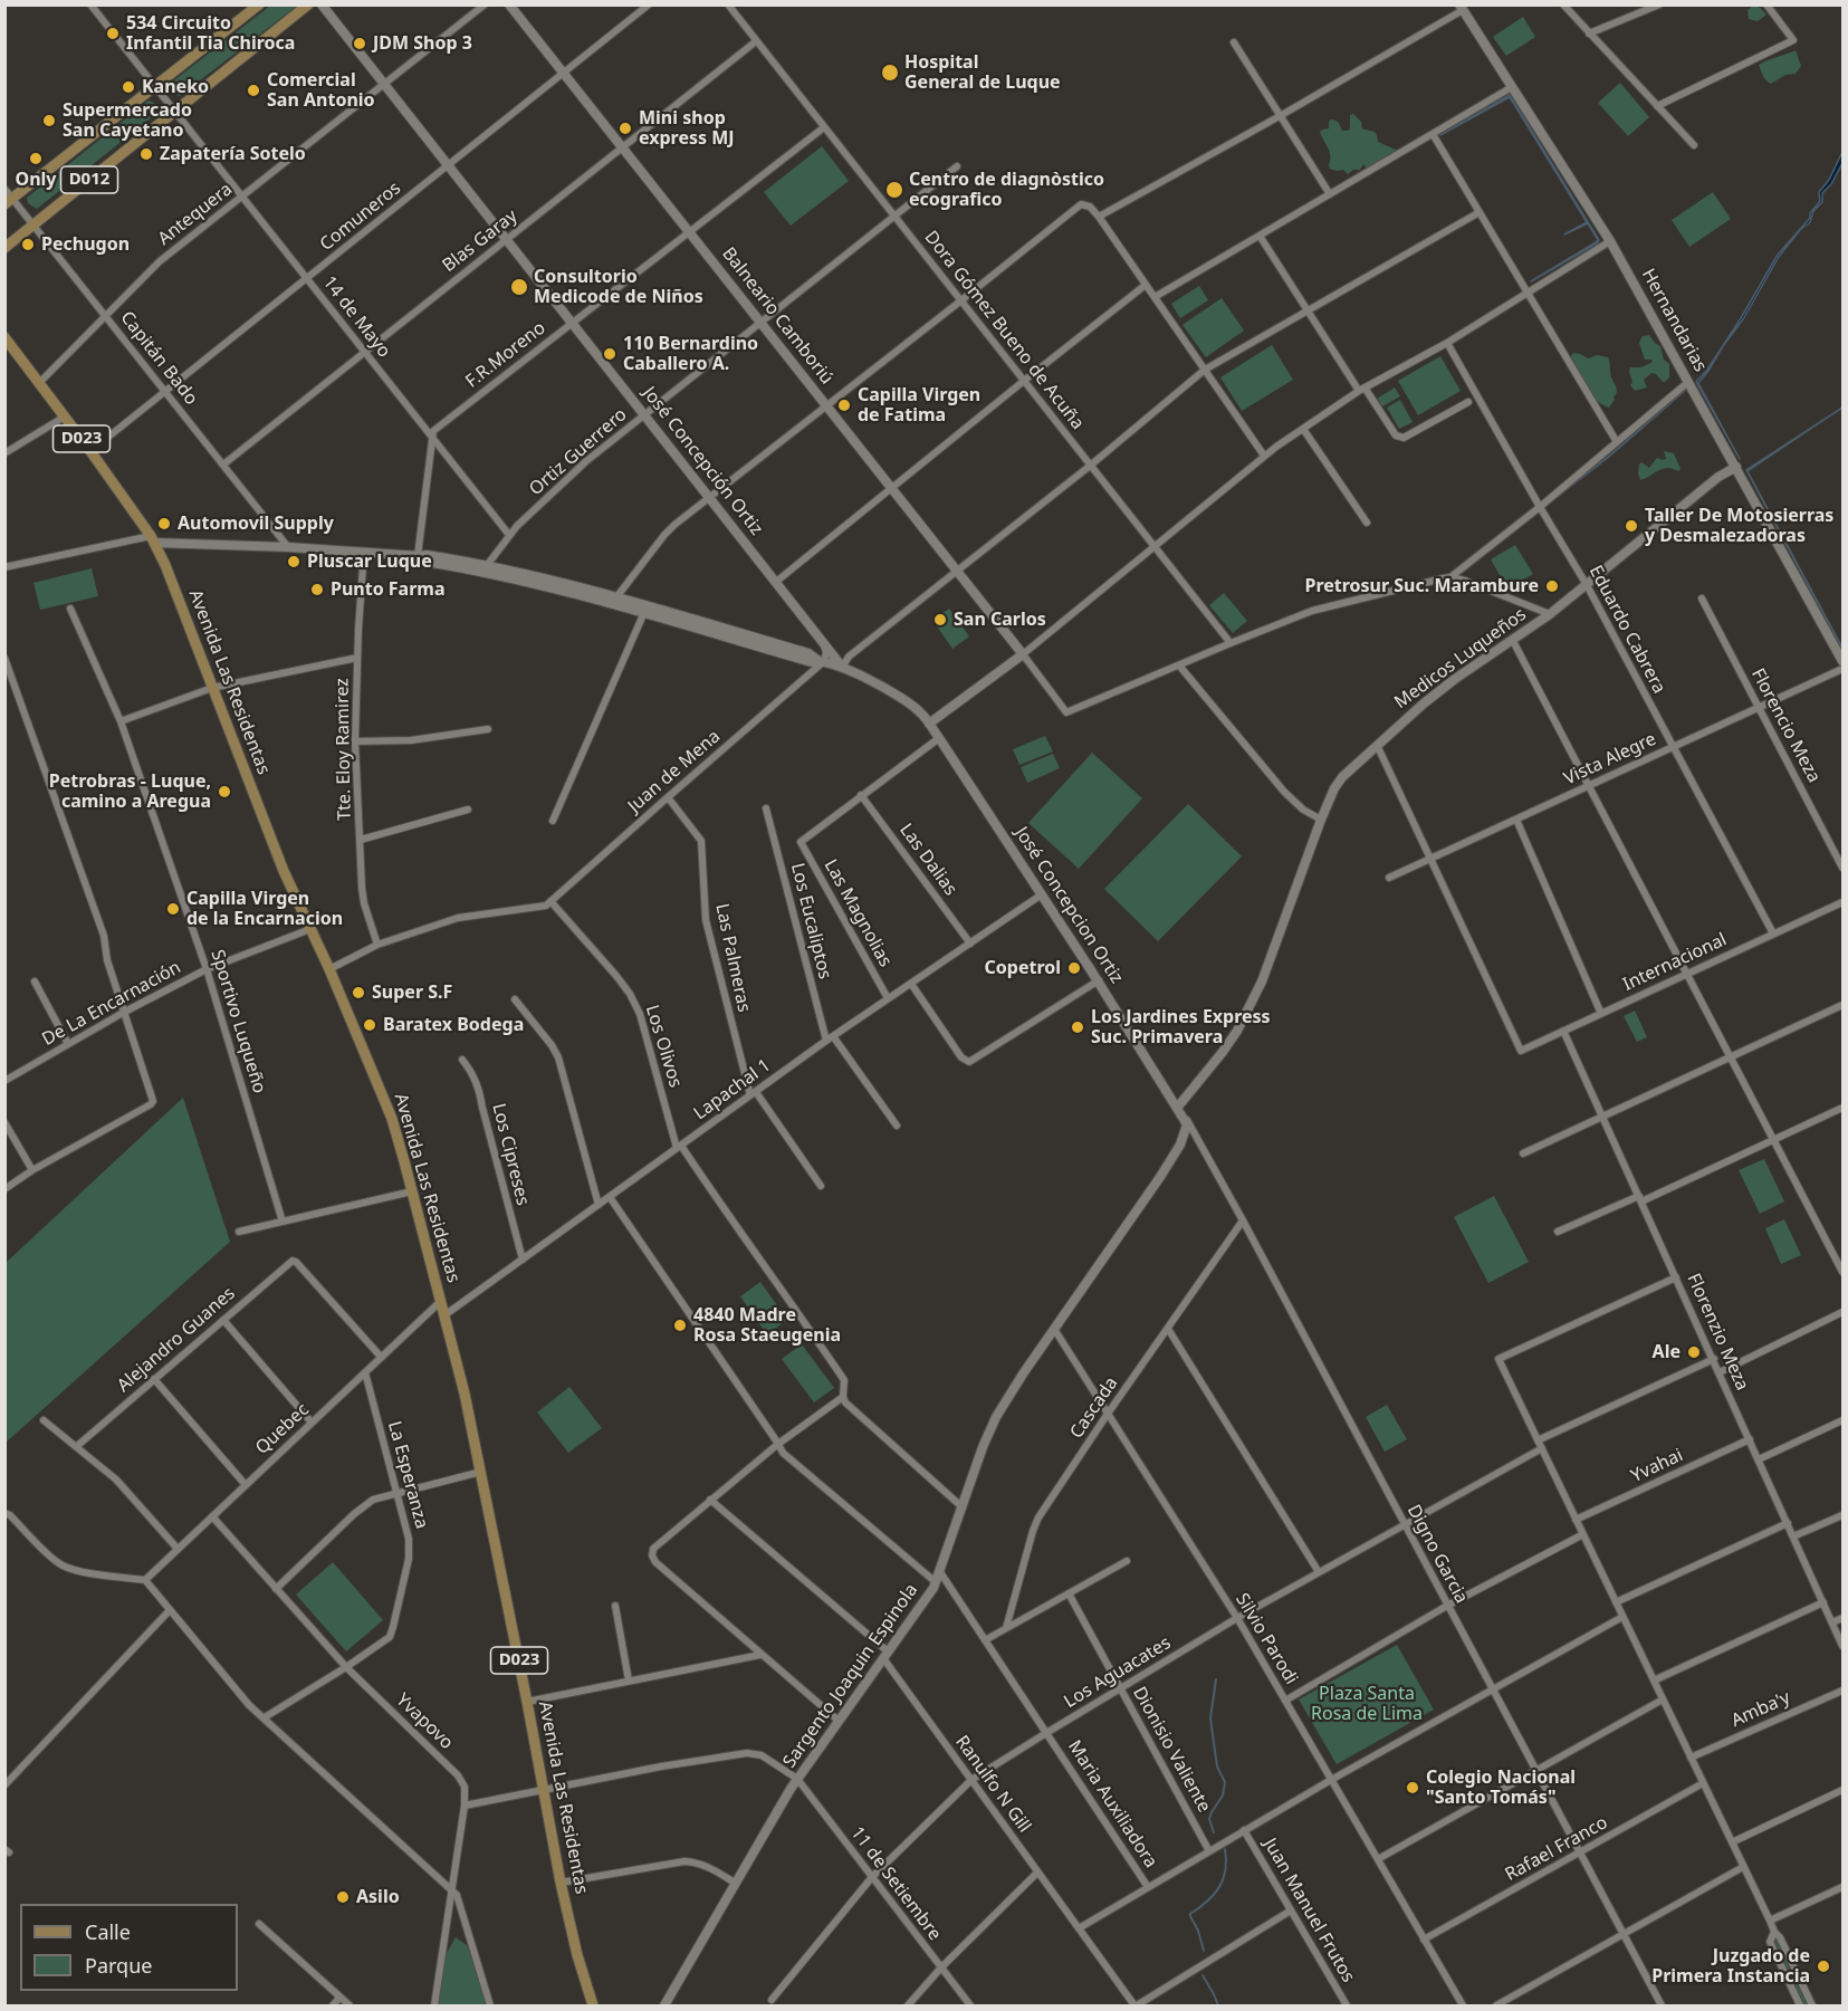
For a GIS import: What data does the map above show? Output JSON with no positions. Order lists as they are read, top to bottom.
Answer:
{
  "streets": {
    "main road": ["D012", "D023", "Avenida Las Residentas"],
    "street": [
      "Antequera",
      "Comuneros",
      "Blas Garay",
      "Balneario Camboriú",
      "14 de Mayo",
      "Hernandarias",
      "Dora Gómez Bueno de Acuña",
      "F.R.Moreno",
      "Capitán Bado",
      "Ortiz Guerrero",
      "José Concepción Ortiz",
      "Eduardo Cabrera",
      "Medicos Luqueños",
      "Florencio Meza",
      "Tte. Eloy Ramirez",
      "Vista Alegre",
      "Juan de Mena",
      "Las Dalias",
      "José Concepcion Ortiz",
      "Las Magnolias",
      "Los Eucaliptos",
      "Las Palmeras",
      "Internacional",
      "De La Encarnación",
      "Sportivo Luqueño",
      "Los Olivos",
      "Lapachal 1",
      "Los Cipreses",
      "Florenzio Meza",
      "Alejandro Guanes",
      "Cascada",
      "Quebec",
      "Yvahai",
      "La Esperanza",
      "Digno Garcia",
      "Silvio Parodi",
      "Los Aguacates",
      "Sargento Joaquin Espinola",
      "Amba'y",
      "Yvapovo",
      "Dionisio Valiente",
      "Ranulfo N Gill",
      "Maria Auxiliadora",
      "Rafael Franco",
      "11 de Setiembre",
      "Juan Manuel Frutos"
    ]
  },
  "crossings": [
    ["D012", "14 de Mayo"],
    ["D012", "Capitán Bado"],
    ["Antequera", "14 de Mayo"],
    ["Antequera", "Capitán Bado"],
    ["Antequera", "José Concepción Ortiz"],
    ["Antequera", "Avenida Las Residentas"],
    ["Comuneros", "Balneario Camboriú"],
    ["Comuneros", "14 de Mayo"],
    ["Comuneros", "Capitán Bado"],
    ["Comuneros", "José Concepción Ortiz"],
    ["Comuneros", "Avenida Las Residentas"],
    ["Blas Garay", "Balneario Camboriú"],
    ["Blas Garay", "14 de Mayo"],
    ["Blas Garay", "Dora Gómez Bueno de Acuña"],
    ["Blas Garay", "Capitán Bado"],
    ["Blas Garay", "José Concepción Ortiz"],
    ["Balneario Camboriú", "F.R.Moreno"],
    ["Balneario Camboriú", "Ortiz Guerrero"],
    ["14 de Mayo", "F.R.Moreno"],
    ["14 de Mayo", "Ortiz Guerrero"],
    ["Hernandarias", "Medicos Luqueños"],
    ["Dora Gómez Bueno de Acuña", "F.R.Moreno"],
    ["Dora Gómez Bueno de Acuña", "Ortiz Guerrero"],
    ["F.R.Moreno", "José Concepción Ortiz"],
    ["Ortiz Guerrero", "José Concepción Ortiz"],
    ["Eduardo Cabrera", "Medicos Luqueños"],
    ["Eduardo Cabrera", "Vista Alegre"],
    ["Eduardo Cabrera", "Internacional"],
    ["Medicos Luqueños", "José Concepcion Ortiz"],
    ["Avenida Las Residentas", "De La Encarnación"],
    ["Avenida Las Residentas", "Lapachal 1"],
    ["Avenida Las Residentas", "Quebec"],
    ["Avenida Las Residentas", "11 de Setiembre"],
    ["Florencio Meza", "Vista Alegre"],
    ["Vista Alegre", "Internacional"],
    ["Juan de Mena", "Las Palmeras"],
    ["Juan de Mena", "Los Olivos"],
    ["Las Dalias", "Las Magnolias"],
    ["Las Dalias", "Lapachal 1"],
    ["José Concepcion Ortiz", "Lapachal 1"],
    ["José Concepcion Ortiz", "Digno Garcia"],
    ["José Concepcion Ortiz", "Sargento Joaquin Espinola"],
    ["Las Magnolias", "Lapachal 1"],
    ["Los Eucaliptos", "Lapachal 1"],
    ["Las Palmeras", "Lapachal 1"],
    ["Internacional", "Florenzio Meza"],
    ["De La Encarnación", "Sportivo Luqueño"],
    ["Los Olivos", "Lapachal 1"],
    ["Lapachal 1", "Los Cipreses"],
    ["Florenzio Meza", "Yvahai"],
    ["Alejandro Guanes", "Quebec"],
    ["Cascada", "Digno Garcia"],
    ["Cascada", "Silvio Parodi"],
    ["Quebec", "La Esperanza"],
    ["Quebec", "Yvapovo"],
    ["La Esperanza", "Yvapovo"],
    ["Digno Garcia", "Los Aguacates"],
    ["Digno Garcia", "Sargento Joaquin Espinola"],
    ["Digno Garcia", "Rafael Franco"],
    ["Silvio Parodi", "Los Aguacates"],
    ["Silvio Parodi", "Sargento Joaquin Espinola"],
    ["Silvio Parodi", "Rafael Franco"],
    ["Los Aguacates", "Dionisio Valiente"],
    ["Los Aguacates", "Ranulfo N Gill"],
    ["Los Aguacates", "Maria Auxiliadora"],
    ["Los Aguacates", "11 de Setiembre"],
    ["Sargento Joaquin Espinola", "Ranulfo N Gill"],
    ["Sargento Joaquin Espinola", "Maria Auxiliadora"],
    ["Sargento Joaquin Espinola", "11 de Setiembre"],
    ["Yvapovo", "11 de Setiembre"]
  ],
  "parks": ["Plaza Santa Rosa de Lima"],
  "places": [
    "534 Circuito Infantil Tia Chiroca",
    "JDM Shop 3",
    "Hospital General de Luque",
    "Kaneko",
    "Comercial San Antonio",
    "Supermercado San Cayetano",
    "Mini shop express MJ",
    "Zapatería Sotelo",
    "Only",
    "Centro de diagnòstico ecografico",
    "Pechugon",
    "Consultorio Medicode de Niños",
    "110 Bernardino Caballero A.",
    "Capilla Virgen de Fatima",
    "Automovil Supply",
    "Taller De Motosierras y Desmalezadoras",
    "Pluscar Luque",
    "Pretrosur Suc. Marambure",
    "Punto Farma",
    "San Carlos",
    "Petrobras - Luque, camino a Aregua",
    "Capilla Virgen de la Encarnacion",
    "Copetrol",
    "Super S.F",
    "Baratex Bodega",
    "Los Jardines Express Suc. Primavera",
    "4840 Madre Rosa Staeugenia",
    "Ale",
    "Colegio Nacional \"Santo Tomás\"",
    "Asilo",
    "Juzgado de Primera Instancia"
  ],
  "legend": ["Calle", "Parque"]
}
